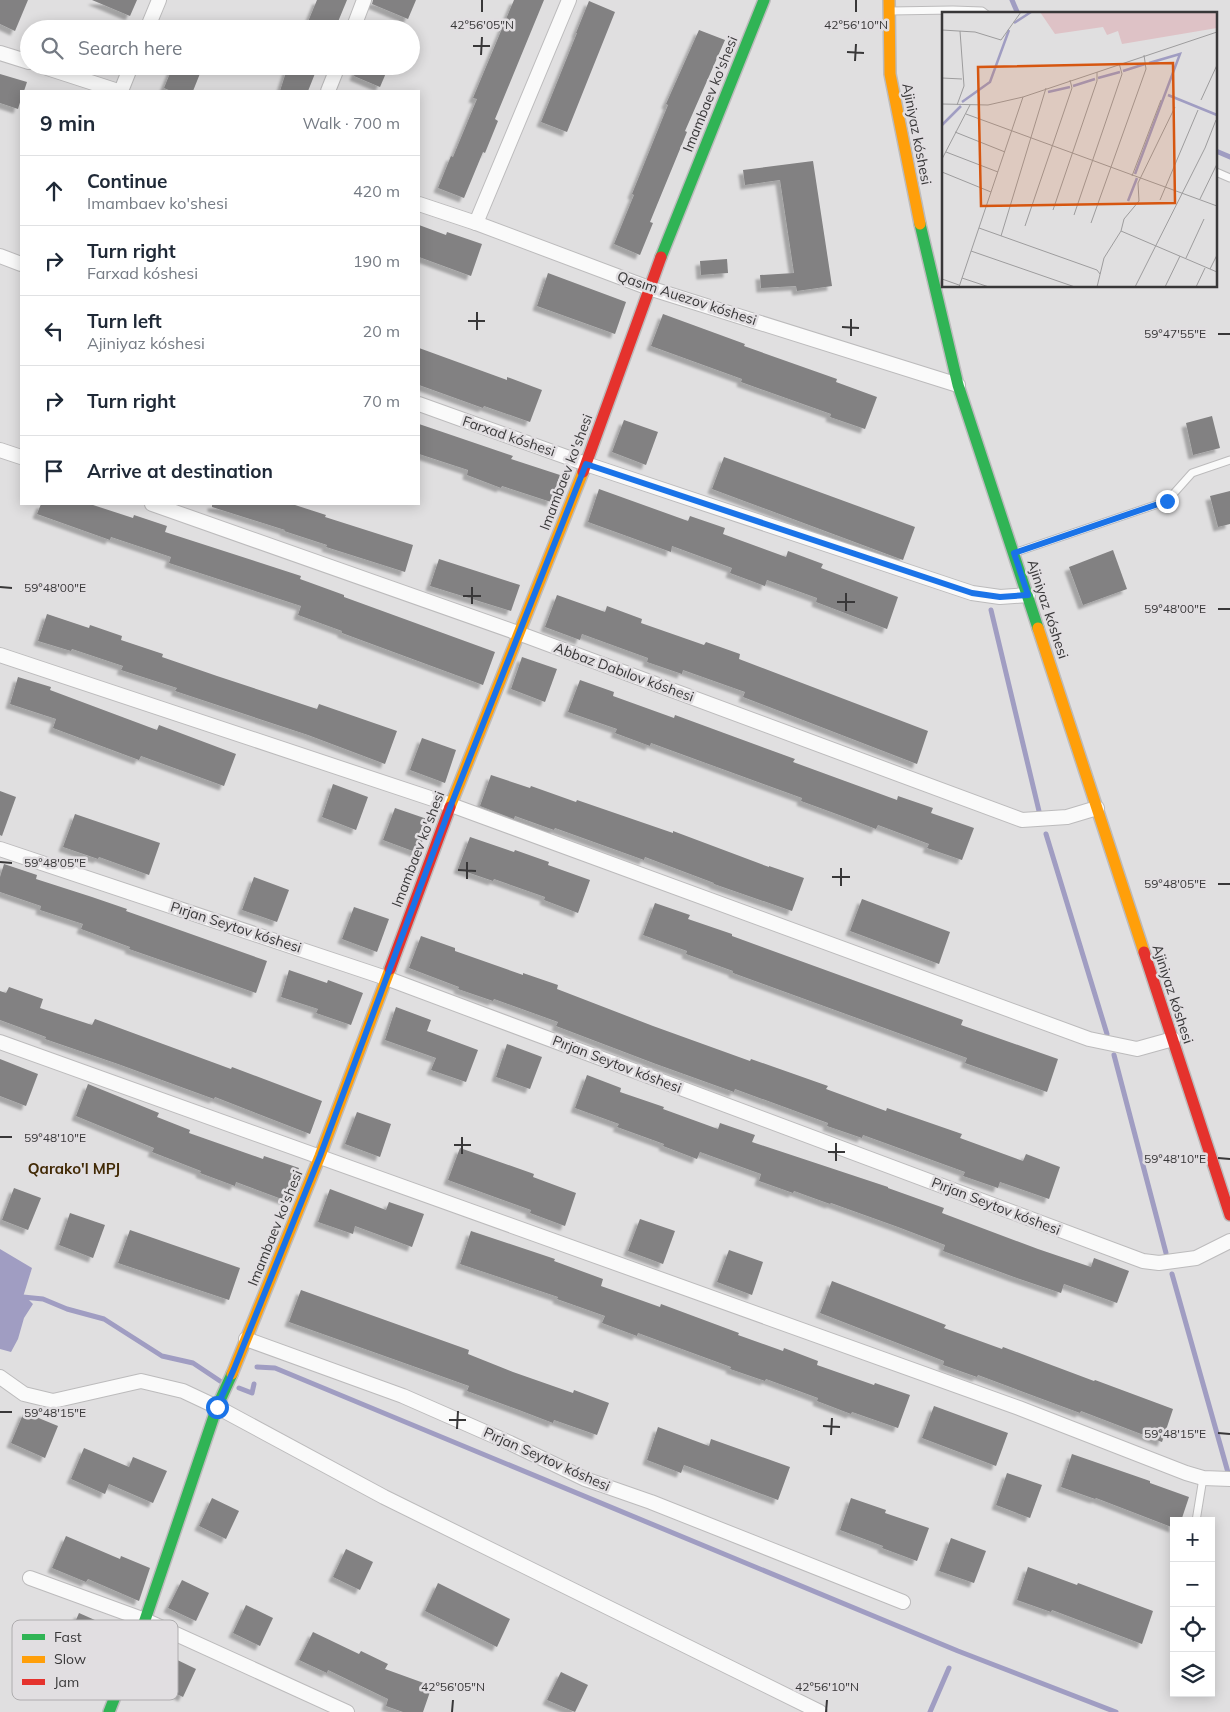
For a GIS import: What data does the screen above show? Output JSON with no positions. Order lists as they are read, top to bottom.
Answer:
{
  "streets": {
    "street": [
      "Imambaev ko'shesi",
      "Ajiniyaz kóshesi",
      "Qasım Auezov kóshesi",
      "Farxad kóshesi",
      "Abbaz Dabılov kóshesi",
      "Pırjan Seytov kóshesi"
    ]
  },
  "crossings": [
    ["Imambaev ko'shesi", "Qasım Auezov kóshesi"],
    ["Imambaev ko'shesi", "Farxad kóshesi"],
    ["Imambaev ko'shesi", "Abbaz Dabılov kóshesi"],
    ["Imambaev ko'shesi", "Pırjan Seytov kóshesi"],
    ["Ajiniyaz kóshesi", "Qasım Auezov kóshesi"],
    ["Ajiniyaz kóshesi", "Farxad kóshesi"],
    ["Ajiniyaz kóshesi", "Abbaz Dabılov kóshesi"]
  ],
  "districts": ["Qarako'l MPJ"],
  "legend": ["Fast", "Slow", "Jam"],
  "page": {
    "search": "Search here",
    "heading": ["9 min", "Walk · 700 m"],
    "list": [
      ["Continue", "Imambaev ko'shesi", "420 m"],
      ["Turn right", "Farxad kóshesi", "190 m"],
      ["Turn left", "Ajiniyaz kóshesi", "20 m"],
      ["Turn right", "70 m"],
      "Arrive at destination"
    ],
    "map_buttons": ["+", "−"]
  },
  "coordinates": [
    "42°56'05\"N",
    "42°56'10\"N",
    "59°47'55\"E",
    "59°48'00\"E",
    "59°48'05\"E",
    "59°48'10\"E",
    "59°48'15\"E"
  ]
}
